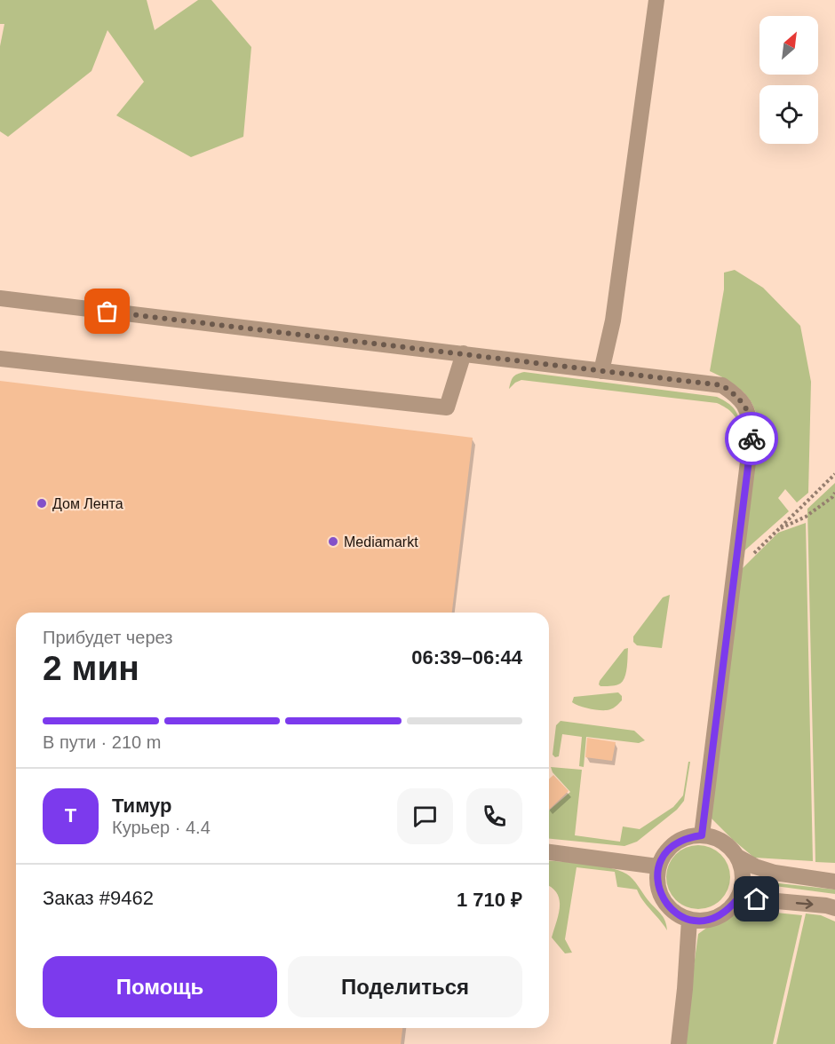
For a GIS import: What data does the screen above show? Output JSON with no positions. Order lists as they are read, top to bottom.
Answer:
{
  "places": ["Дом Лента", "Mediamarkt"],
  "north": "top right",
  "page": {
    "heading": ["2 мин", "Прибудет через", "06:39–06:44"],
    "panel": [
      "Тимур",
      "Курьер · 4.4",
      "Заказ #9462",
      "1 710 ₽"
    ],
    "bar": "В пути · 210 m",
    "round": "Т",
    "buttons": ["Помощь", "Поделиться"]
  }
}
